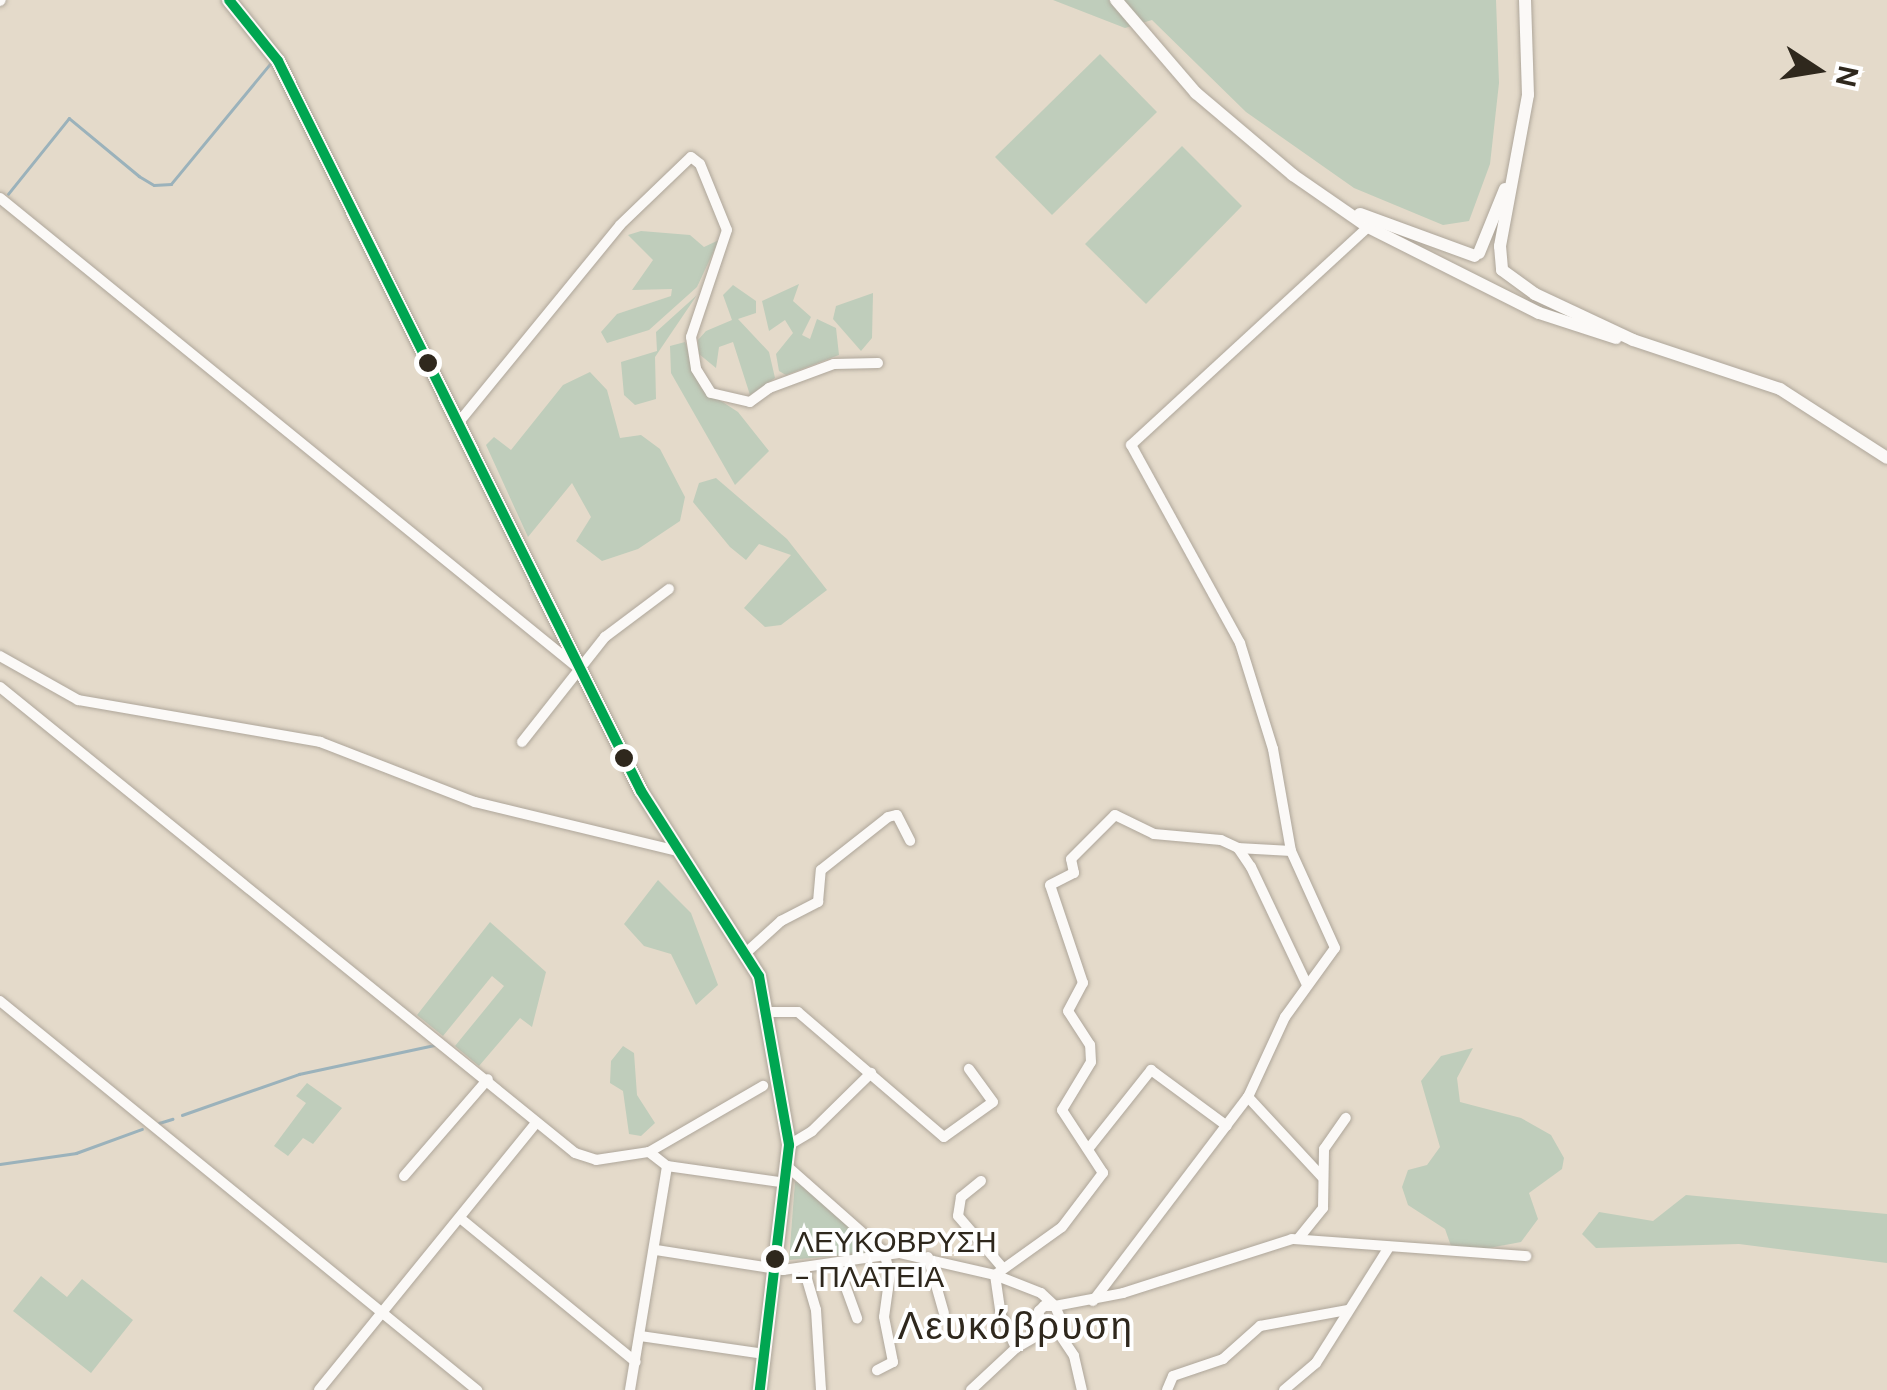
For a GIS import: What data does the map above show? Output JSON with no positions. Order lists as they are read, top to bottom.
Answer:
{
  "districts": ["Λευκόβρυση"],
  "places": ["ΛΕΥΚΟΒΡΥΣΗ - ΠΛΑΤΕΙΑ"],
  "north": "right"
}
